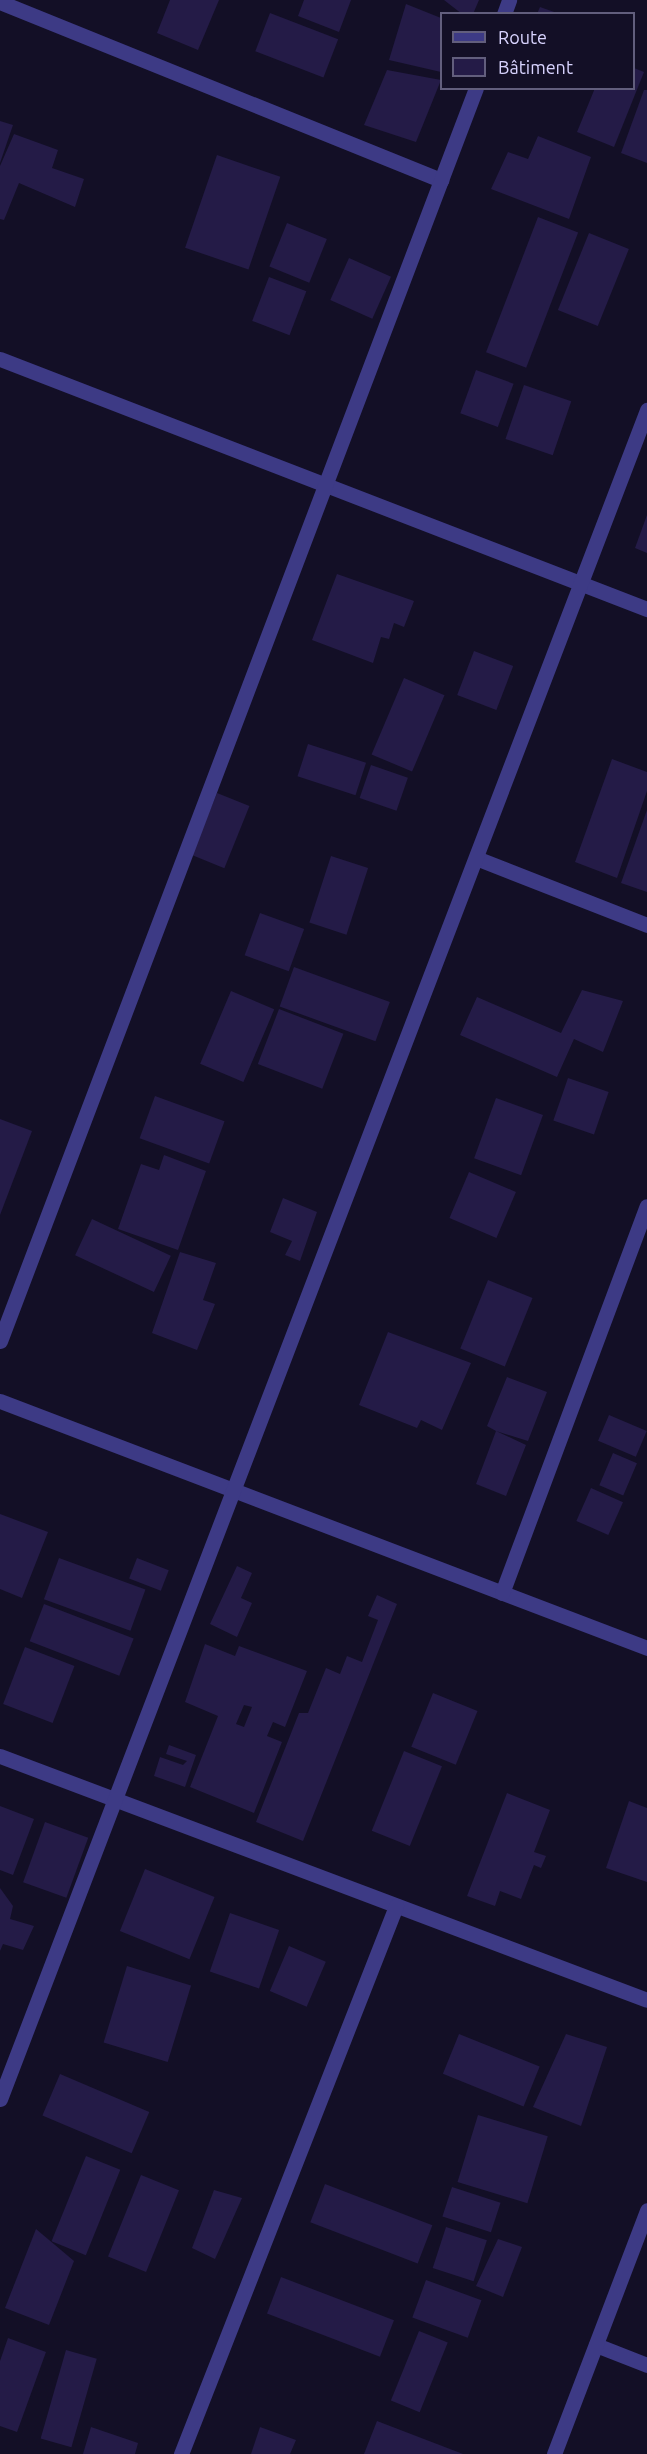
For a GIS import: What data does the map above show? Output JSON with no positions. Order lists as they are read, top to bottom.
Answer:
{
  "legend": ["Route", "Bâtiment"]
}
